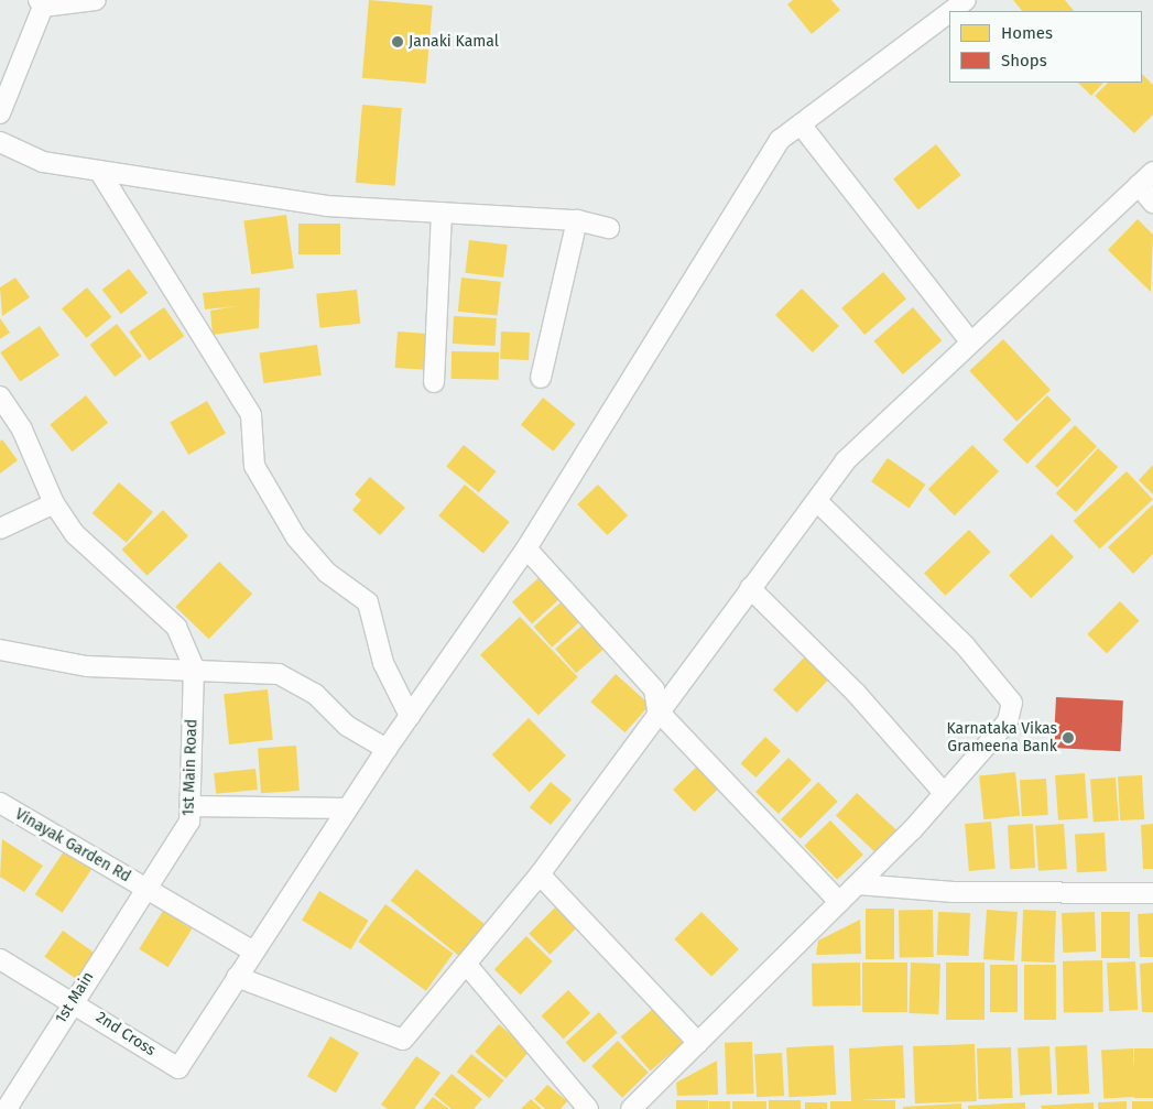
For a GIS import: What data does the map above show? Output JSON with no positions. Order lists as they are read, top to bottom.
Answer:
{
  "streets": {
    "street": [
      "1st Main Road",
      "Vinayak Garden Rd",
      "1st Main",
      "2nd Cross"
    ]
  },
  "crossings": [
    ["1st Main Road", "Vinayak Garden Rd"],
    ["1st Main Road", "1st Main"],
    ["Vinayak Garden Rd", "1st Main"],
    ["1st Main", "2nd Cross"]
  ],
  "places": ["Janaki Kamal", "Karnataka Vikas Grameena Bank"],
  "legend": ["Homes", "Shops"]
}
